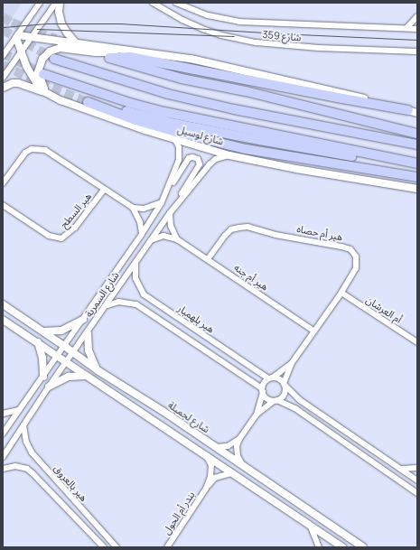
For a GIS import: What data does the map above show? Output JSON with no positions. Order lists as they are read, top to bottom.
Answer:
{
  "streets": {
    "highway": ["شارع لوسيل"],
    "street": [
      "شارع 359",
      "هير السطح",
      "هير أم حصاه",
      "هير أم جنه",
      "شارع السمرية",
      "أم العرشان",
      "هير بلهمبار",
      "شارع لجميلة",
      "هير بالعروق",
      "بندر أم الحول"
    ]
  },
  "crossings": [
    ["شارع لوسيل", "شارع السمرية"],
    ["هير أم حصاه", "هير أم جنه"],
    ["هير أم حصاه", "أم العرشان"],
    ["هير أم حصاه", "هير بلهمبار"],
    ["هير أم جنه", "شارع السمرية"],
    ["شارع السمرية", "هير بلهمبار"],
    ["شارع السمرية", "شارع لجميلة"],
    ["شارع السمرية", "هير بالعروق"]
  ]
}
